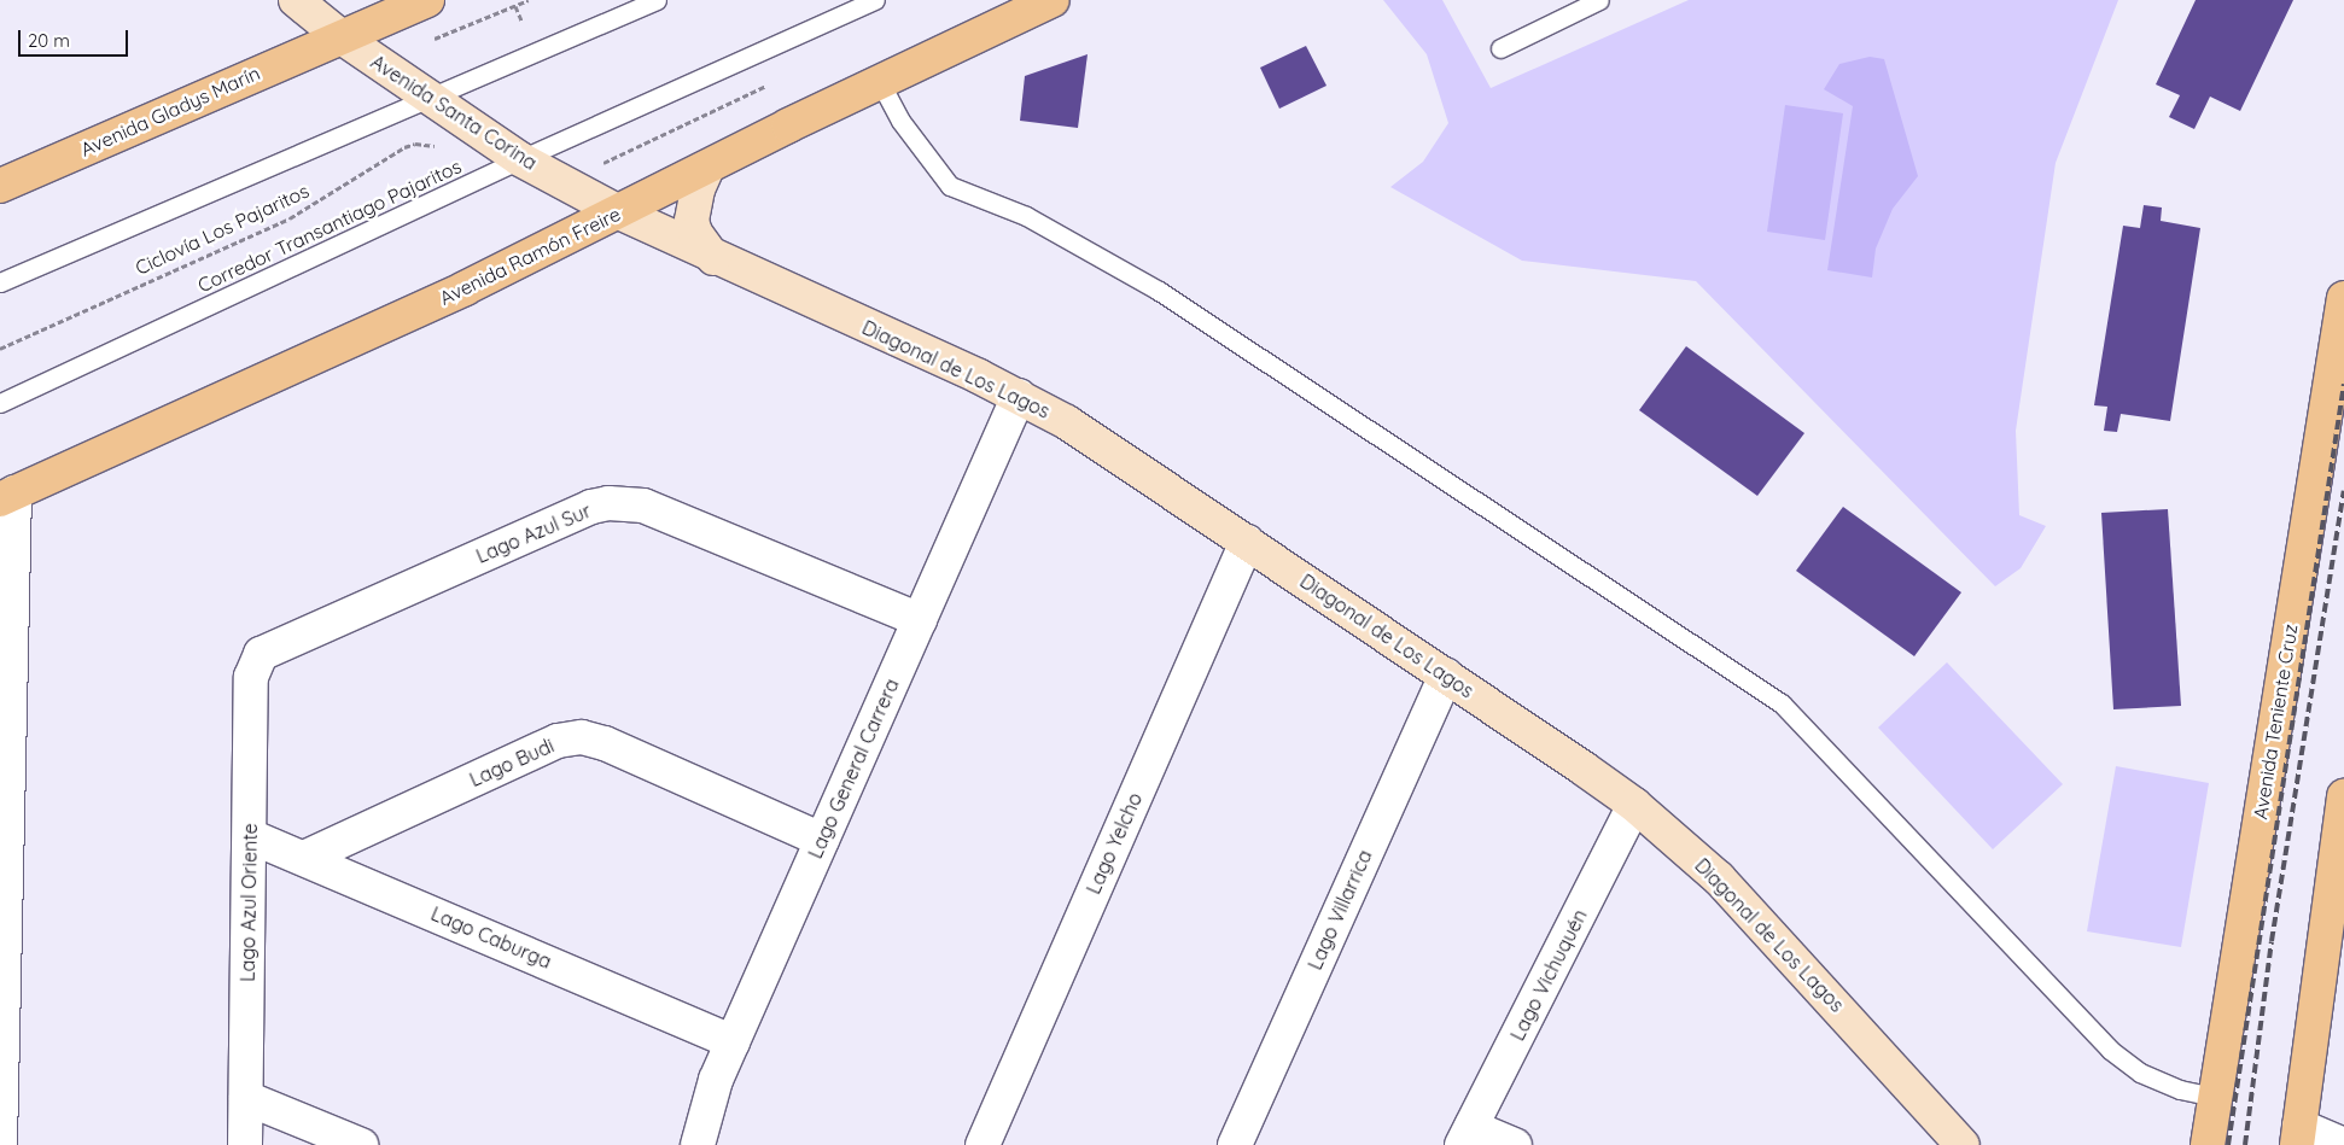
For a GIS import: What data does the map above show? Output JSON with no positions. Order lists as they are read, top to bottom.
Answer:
{
  "streets": {
    "main road": [
      "Avenida Gladys Marín",
      "Avenida Santa Corina",
      "Avenida Ramón Freire",
      "Diagonal de Los Lagos",
      "Avenida Teniente Cruz"
    ],
    "street": [
      "Lago Azul Sur",
      "Lago Budi",
      "Lago General Carrera",
      "Lago Yelcho",
      "Lago Azul Oriente",
      "Lago Villarrica",
      "Lago Caburga",
      "Lago Vichuquén"
    ],
    "lane": ["Corredor Transantiago Pajaritos"],
    "path": ["Ciclovía Los Pajaritos"]
  },
  "crossings": [
    ["Avenida Gladys Marín", "Avenida Santa Corina"],
    ["Avenida Santa Corina", "Corredor Transantiago Pajaritos"],
    ["Avenida Santa Corina", "Avenida Ramón Freire"],
    ["Avenida Santa Corina", "Diagonal de Los Lagos"],
    ["Avenida Ramón Freire", "Diagonal de Los Lagos"],
    ["Diagonal de Los Lagos", "Lago General Carrera"],
    ["Diagonal de Los Lagos", "Lago Yelcho"],
    ["Diagonal de Los Lagos", "Lago Villarrica"],
    ["Diagonal de Los Lagos", "Lago Vichuquén"],
    ["Lago Azul Sur", "Lago General Carrera"],
    ["Lago Azul Sur", "Lago Azul Oriente"],
    ["Lago Budi", "Lago General Carrera"],
    ["Lago Budi", "Lago Caburga"],
    ["Lago General Carrera", "Lago Caburga"],
    ["Lago Azul Oriente", "Lago Caburga"]
  ],
  "scale_bar": "20 m"
}
